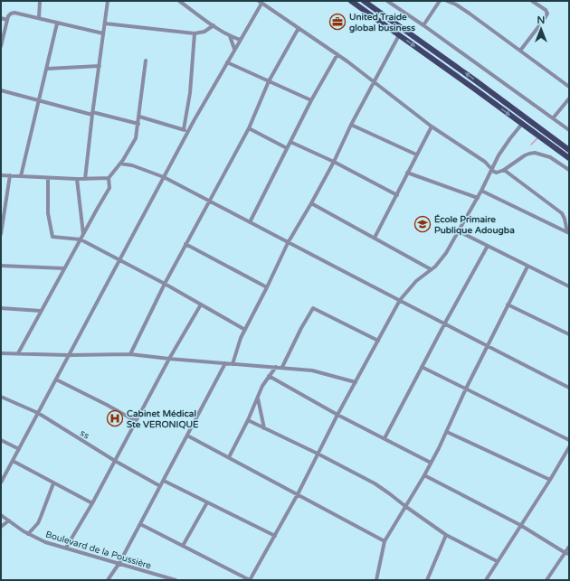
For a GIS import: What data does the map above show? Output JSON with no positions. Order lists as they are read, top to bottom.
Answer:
{
  "streets": {
    "street": ["ss", "Boulevard de la Poussière"]
  },
  "places": {
    "office": ["United Traide global business"],
    "school or university": ["École Primaire Publique Adougba"],
    "hospital": ["Cabinet Médical Ste VERONIQUE"]
  },
  "north": "top"
}
